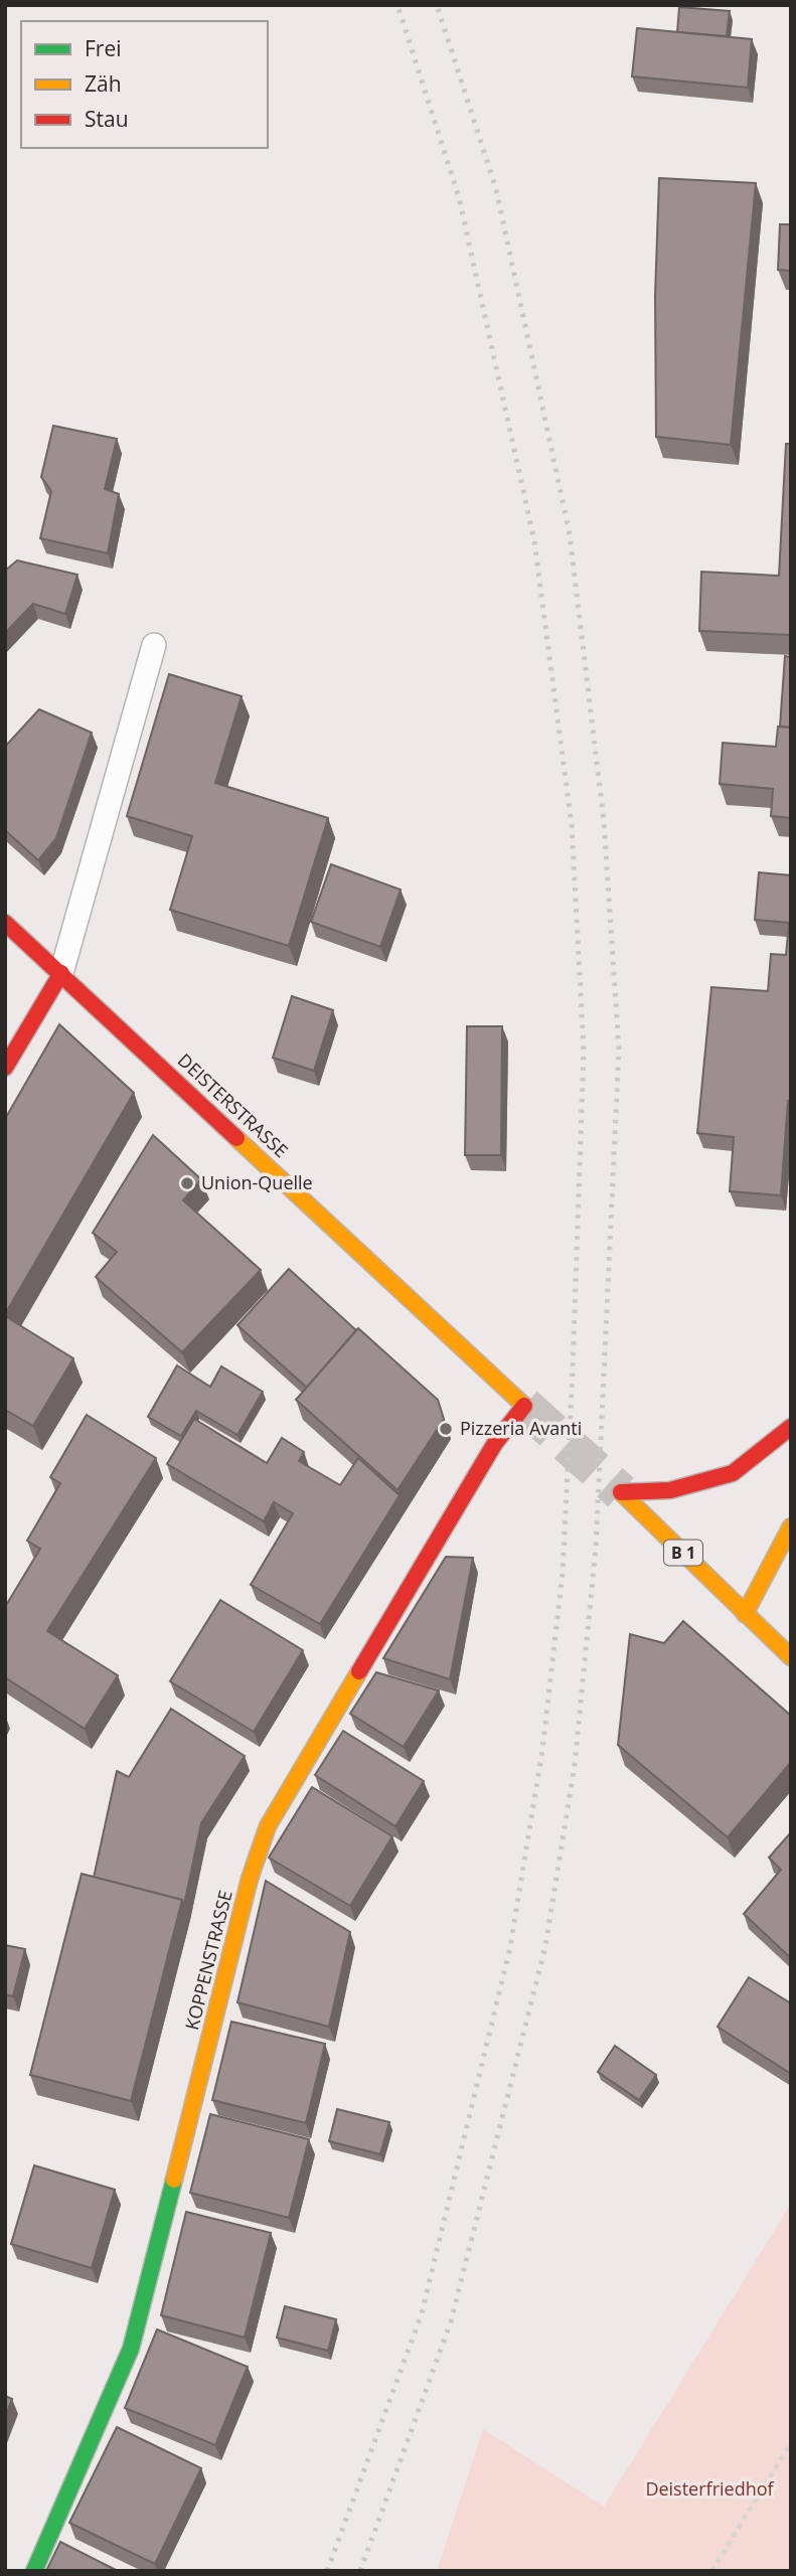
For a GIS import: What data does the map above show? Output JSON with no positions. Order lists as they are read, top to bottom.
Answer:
{
  "streets": {
    "street": ["DEISTERSTRASSE", "B 1", "KOPPENSTRASSE"]
  },
  "crossings": [
    ["DEISTERSTRASSE", "KOPPENSTRASSE"]
  ],
  "parks": ["Deisterfriedhof"],
  "places": ["Union-Quelle", "Pizzeria Avanti"],
  "legend": ["Frei", "Zäh", "Stau"]
}
